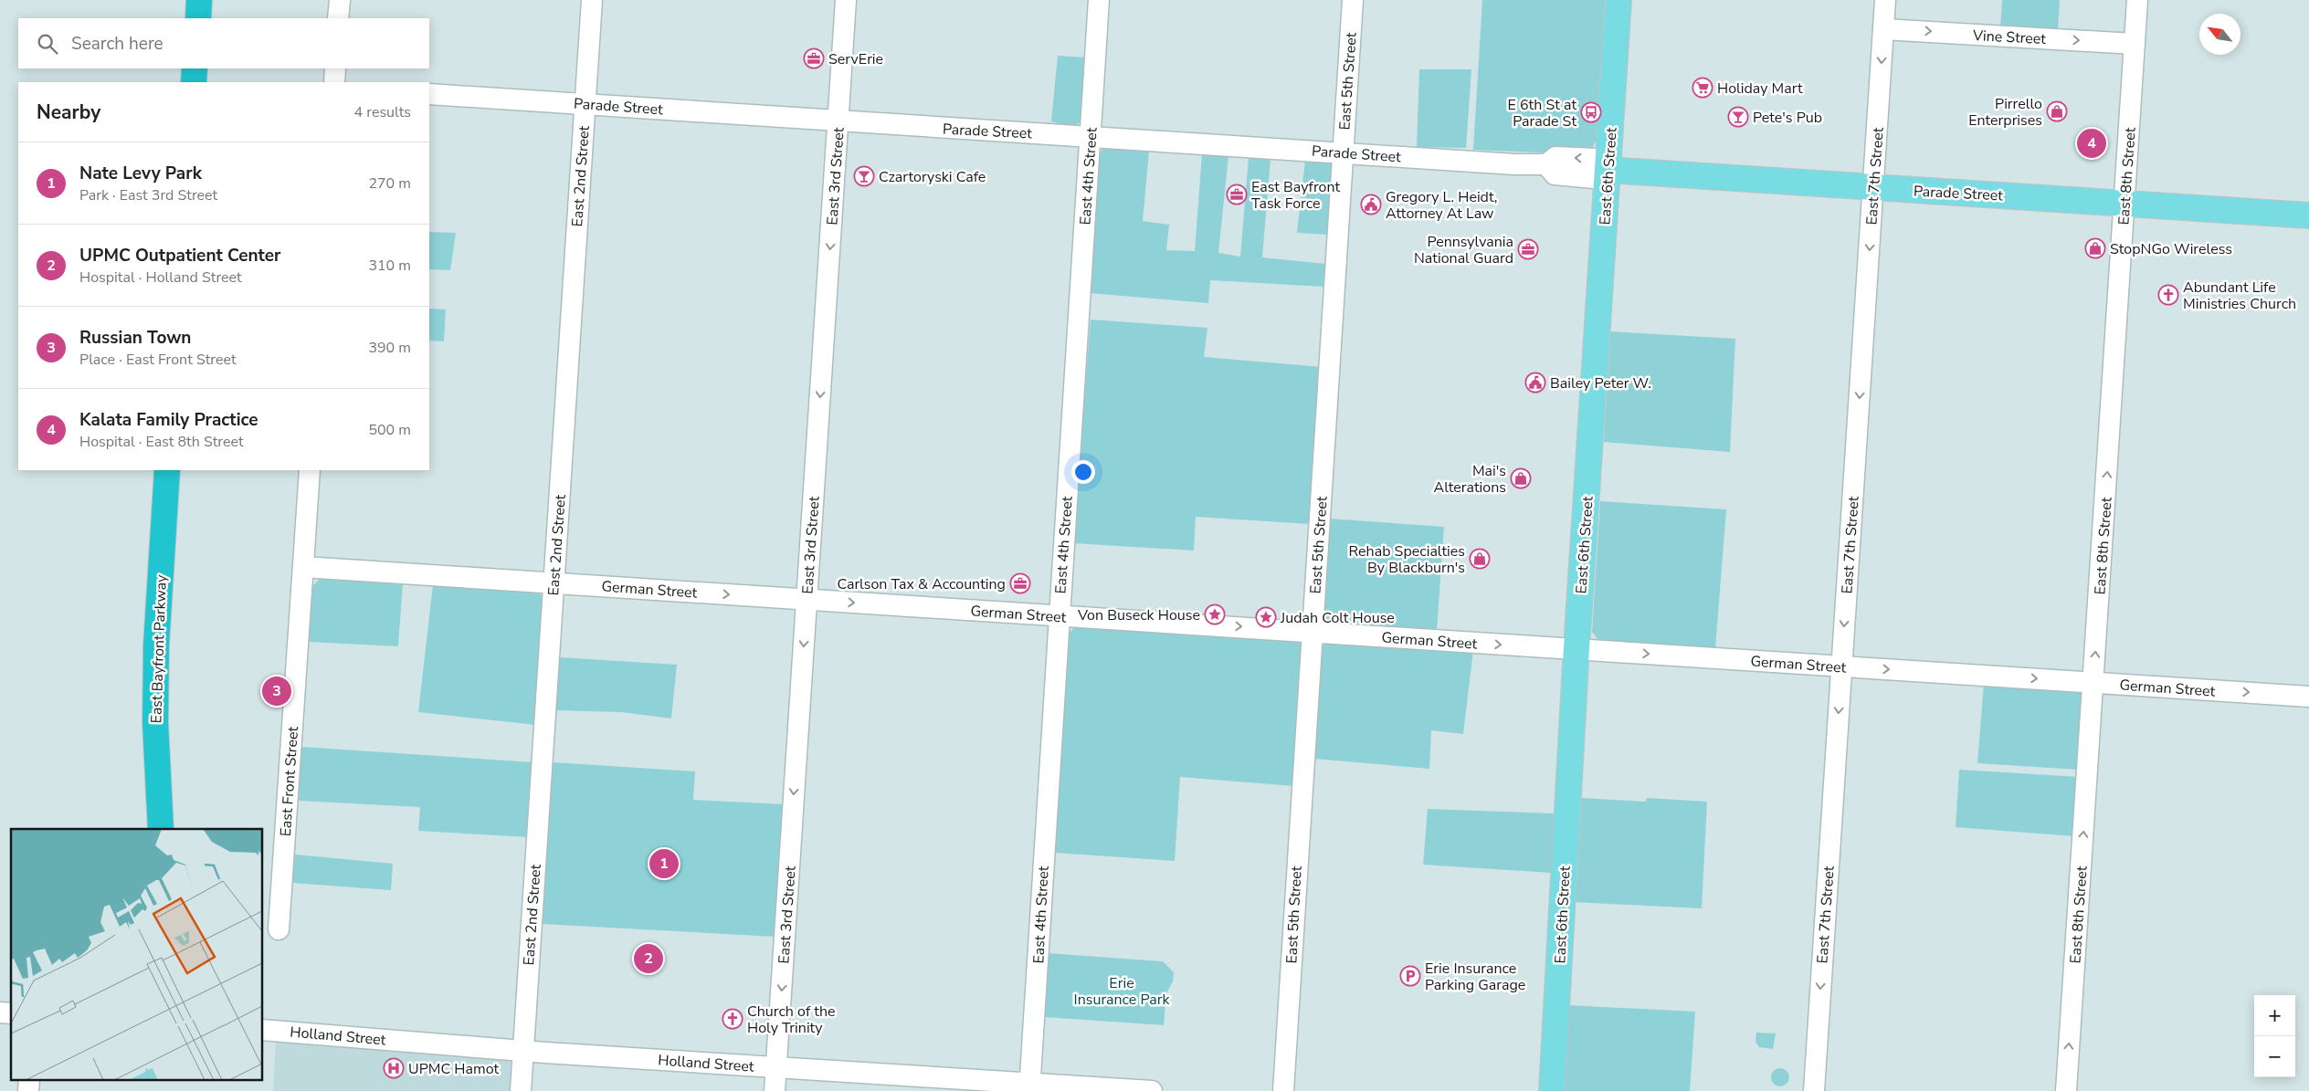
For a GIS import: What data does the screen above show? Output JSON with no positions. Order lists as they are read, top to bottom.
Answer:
{
  "streets": {
    "highway": ["East Bayfront Parkway"],
    "main road": ["Parade Street", "East 6th Street"],
    "street": [
      "Vine Street",
      "East 5th Street",
      "East 2nd Street",
      "East 3rd Street",
      "East 4th Street",
      "East 7th Street",
      "East 8th Street",
      "German Street",
      "East Front Street",
      "Holland Street"
    ]
  },
  "crossings": [
    ["Vine Street", "East 7th Street"],
    ["Vine Street", "East 8th Street"],
    ["East 5th Street", "Parade Street"],
    ["East 5th Street", "German Street"],
    ["Parade Street", "East 2nd Street"],
    ["Parade Street", "East 3rd Street"],
    ["Parade Street", "East 4th Street"],
    ["Parade Street", "East 6th Street"],
    ["Parade Street", "East 7th Street"],
    ["Parade Street", "East 8th Street"],
    ["East 2nd Street", "German Street"],
    ["East 2nd Street", "Holland Street"],
    ["East 3rd Street", "German Street"],
    ["East 3rd Street", "Holland Street"],
    ["East 4th Street", "German Street"],
    ["East 4th Street", "Holland Street"],
    ["East 6th Street", "German Street"],
    ["East 7th Street", "German Street"],
    ["East 8th Street", "German Street"],
    ["German Street", "East Front Street"]
  ],
  "one_way": [
    "Vine Street",
    "East 3rd Street",
    "East 7th Street",
    "East 8th Street",
    "German Street"
  ],
  "parks": ["Erie Insurance Park"],
  "places": {
    "office": [
      "ServErie",
      "East Bayfront Task Force",
      "Pennsylvania National Guard",
      "Carlson Tax & Accounting"
    ],
    "supermarket": ["Holiday Mart"],
    "shop": [
      "Pirrello Enterprises",
      "StopNGo Wireless",
      "Mai's Alterations",
      "Rehab Specialties By Blackburn's"
    ],
    "bus stop": ["E 6th St at Parade St"],
    "bar": ["Pete's Pub", "Czartoryski Cafe"],
    "public building": ["Gregory L. Heidt, Attorney At Law", "Bailey Peter W."],
    "church": ["Abundant Life Ministries Church", "Church of the Holy Trinity"],
    "place": ["Von Buseck House", "Judah Colt House"],
    "parking": ["Erie Insurance Parking Garage"],
    "hospital": ["UPMC Hamot"]
  },
  "north": "top left",
  "page": {
    "search": "Search here",
    "heading": ["Nearby", "4 results"],
    "pins": [
      "4",
      "3",
      "1",
      "2"
    ],
    "list": [
      {
        "mark": "1",
        "name": "Nate Levy Park",
        "note": "Park · East 3rd Street",
        "value": "270 m"
      },
      {
        "mark": "2",
        "name": "UPMC Outpatient Center",
        "note": "Hospital · Holland Street",
        "value": "310 m"
      },
      {
        "mark": "3",
        "name": "Russian Town",
        "note": "Place · East Front Street",
        "value": "390 m"
      },
      {
        "mark": "4",
        "name": "Kalata Family Practice",
        "note": "Hospital · East 8th Street",
        "value": "500 m"
      }
    ],
    "map_buttons": ["+", "−"]
  }
}
